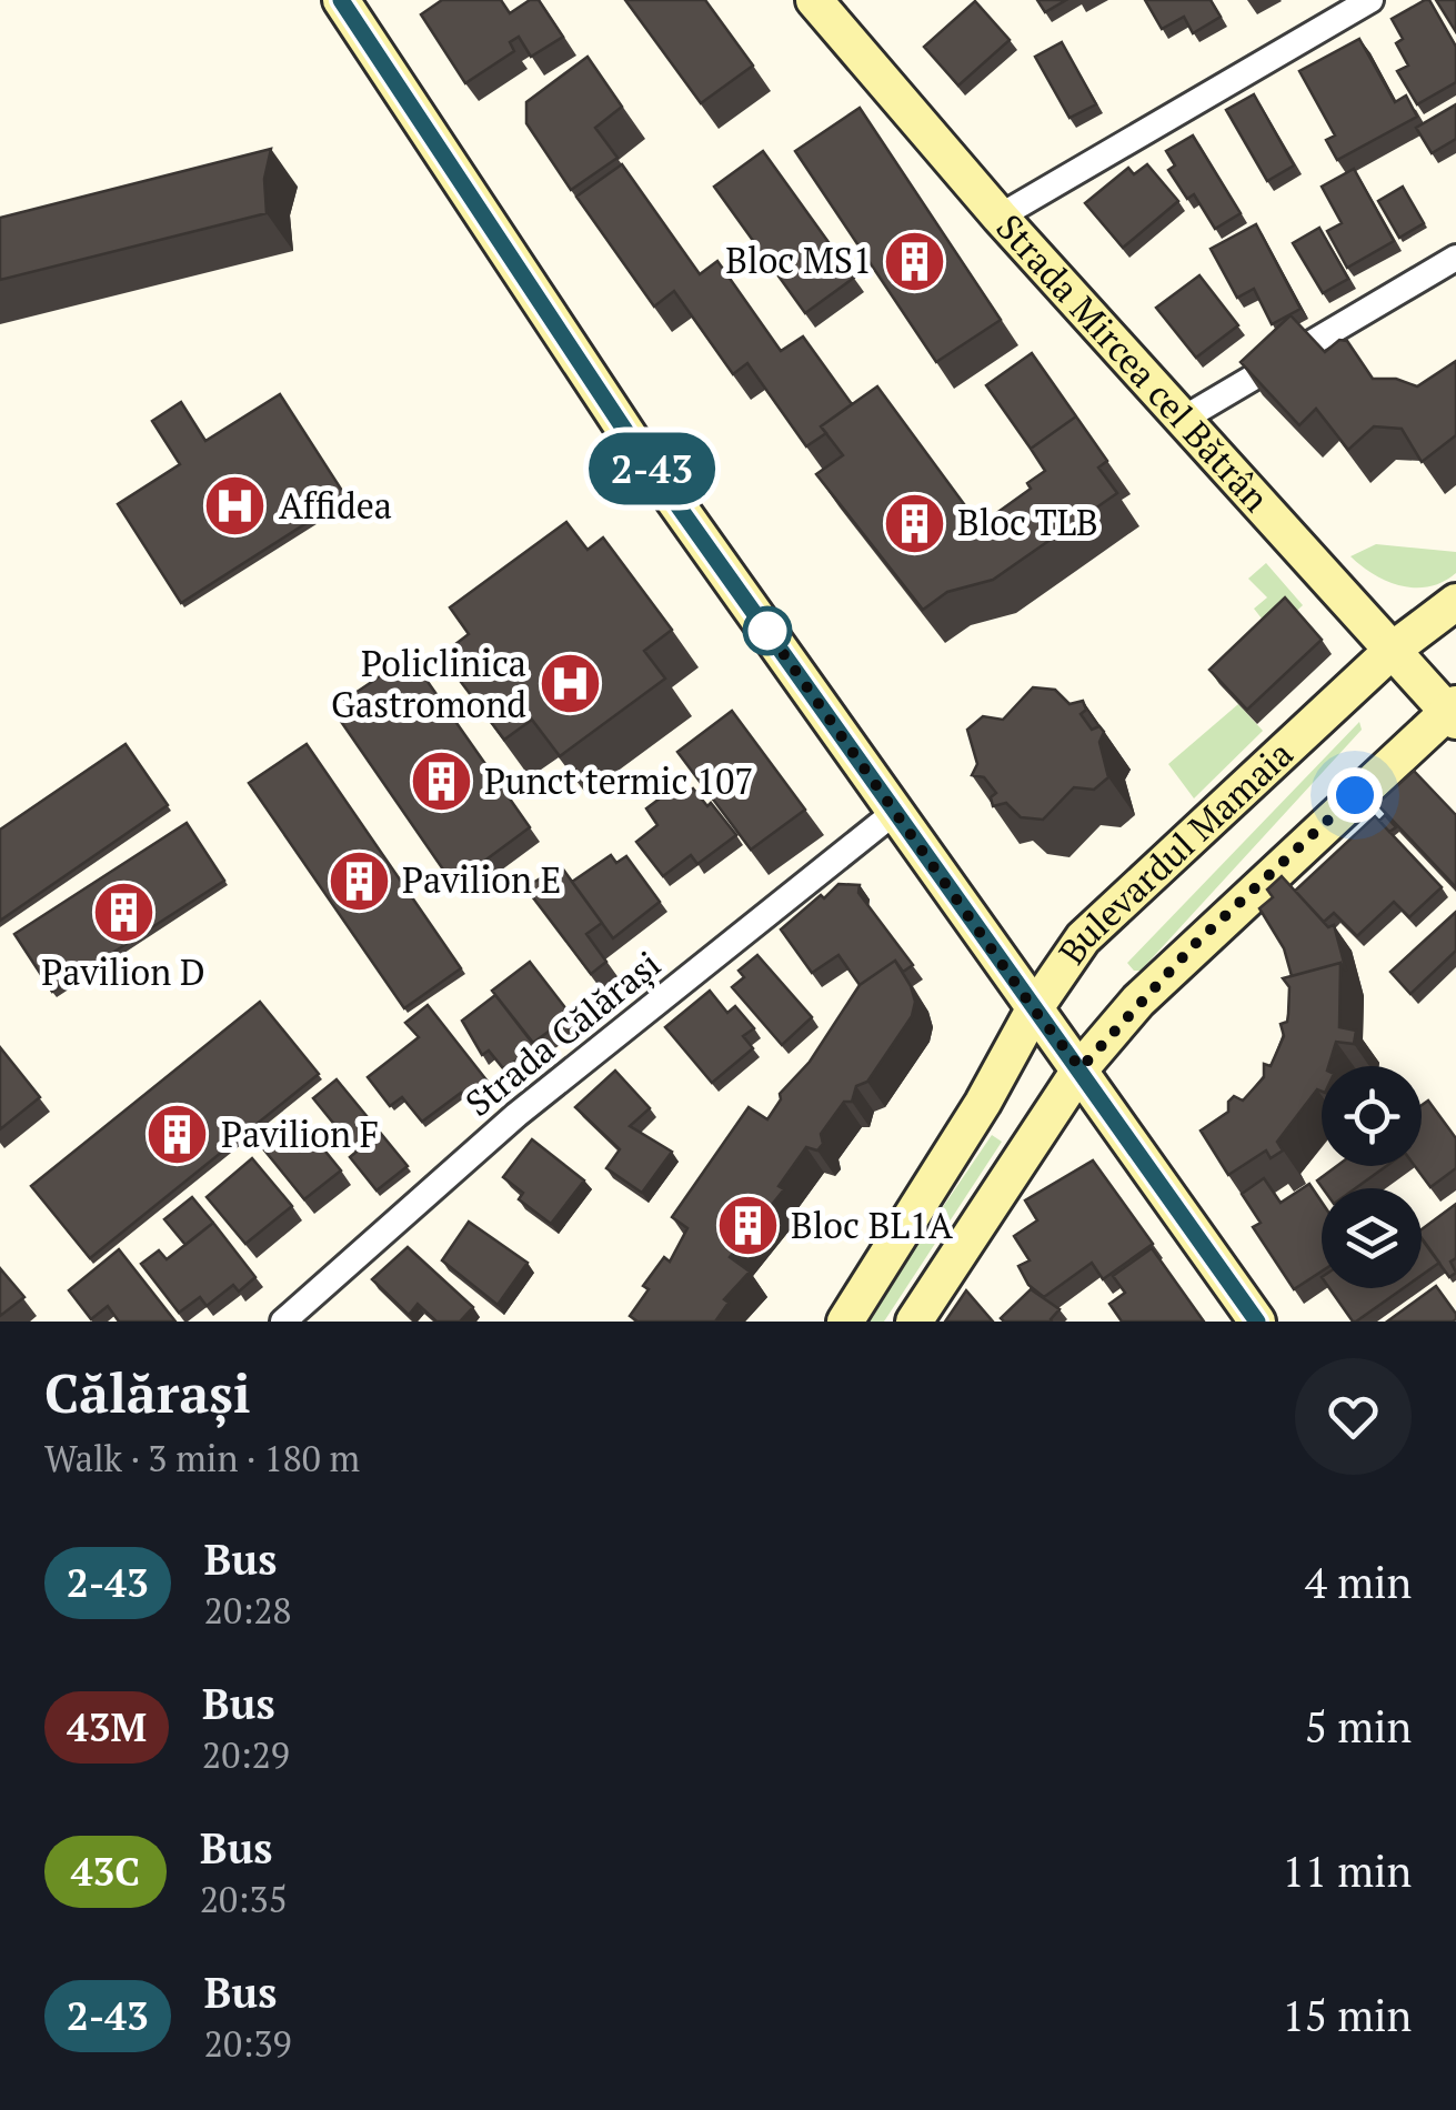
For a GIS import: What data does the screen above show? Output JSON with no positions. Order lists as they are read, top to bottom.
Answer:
{
  "streets": {
    "main road": ["Strada Mircea cel Bătrân", "Bulevardul Mamaia"],
    "street": ["Strada Călărași"]
  },
  "crossings": [
    ["Strada Mircea cel Bătrân", "Bulevardul Mamaia"]
  ],
  "places": {
    "building": [
      "Bloc MS1",
      "Bloc TLB",
      "Punct termic 107",
      "Pavilion E",
      "Pavilion D",
      "Pavilion F",
      "Bloc BL1A"
    ],
    "hospital": ["Affidea", "Policlinica Gastromond"]
  },
  "lines": ["bus line 2-43"],
  "page": {
    "on_map": "2-43",
    "heading": ["Călărași", "Walk · 3 min · 180 m"],
    "list": [
      {
        "mark": "2-43",
        "name": "Bus",
        "note": "20:28",
        "value": "4 min"
      },
      {
        "mark": "43M",
        "name": "Bus",
        "note": "20:29",
        "value": "5 min"
      },
      {
        "mark": "43C",
        "name": "Bus",
        "note": "20:35",
        "value": "11 min"
      },
      {
        "mark": "2-43",
        "name": "Bus",
        "note": "20:39",
        "value": "15 min"
      }
    ]
  }
}
